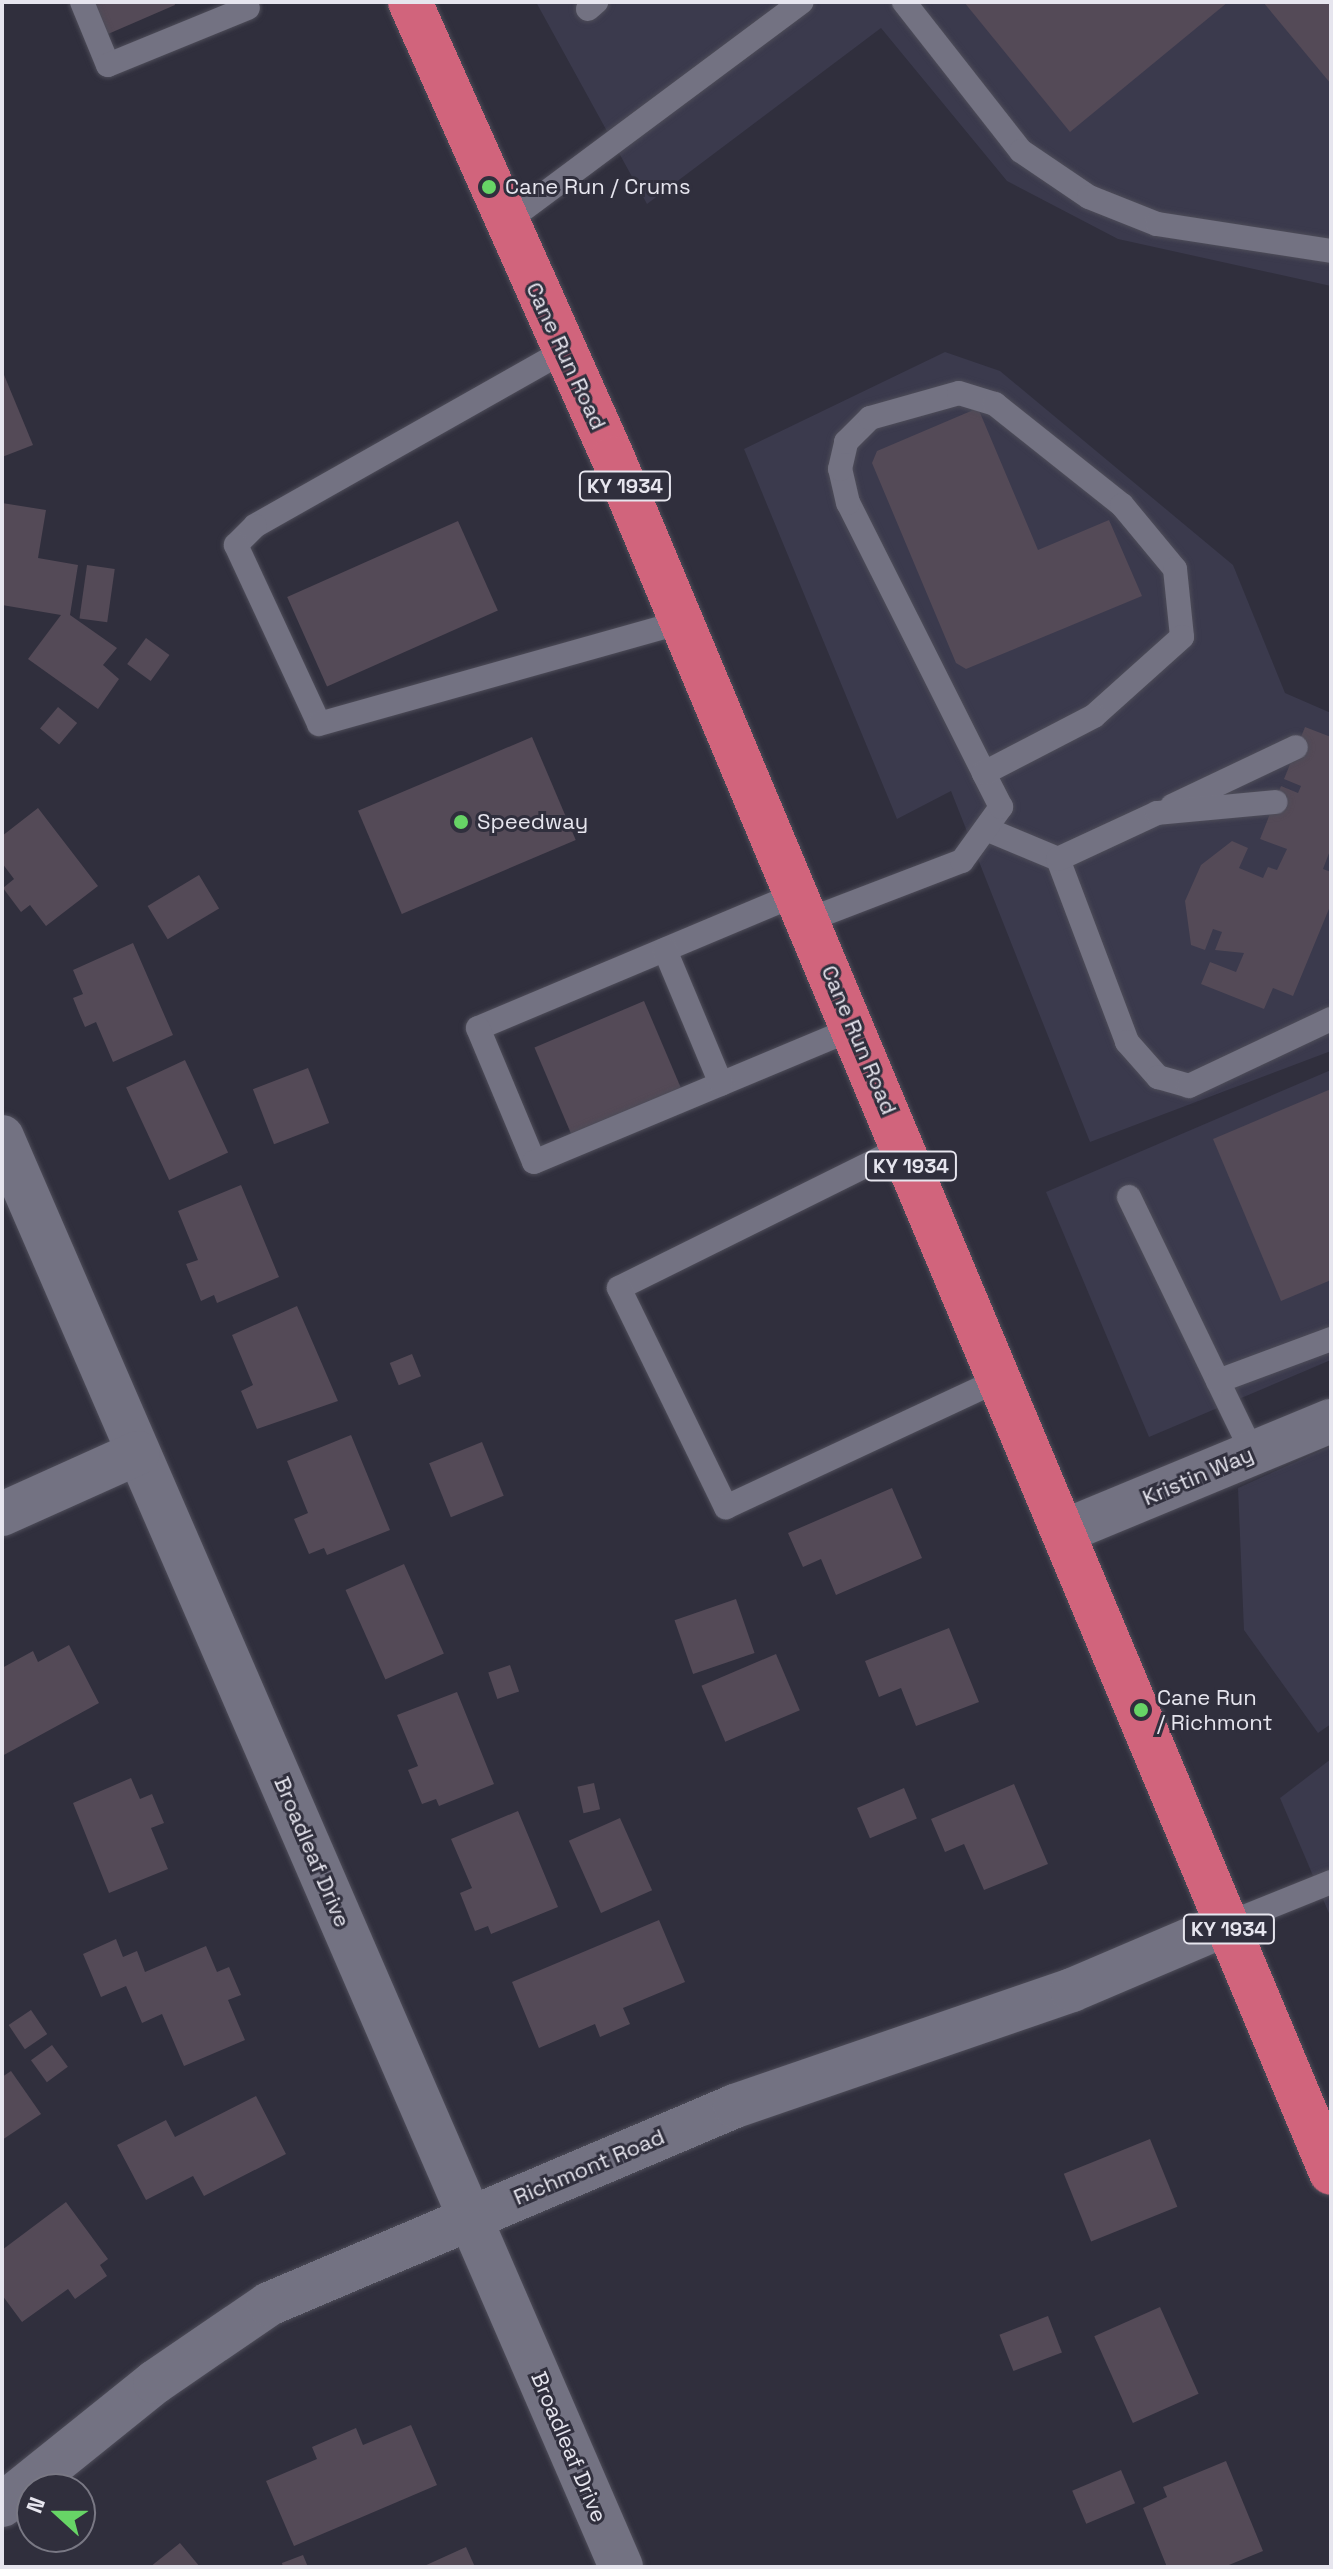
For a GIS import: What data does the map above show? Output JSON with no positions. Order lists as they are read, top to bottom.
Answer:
{
  "streets": {
    "highway": ["Cane Run Road", "KY 1934"],
    "street": ["Kristin Way", "Broadleaf Drive", "Richmont Road"]
  },
  "crossings": [
    ["Cane Run Road", "Kristin Way"],
    ["Cane Run Road", "Richmont Road"],
    ["Broadleaf Drive", "Richmont Road"]
  ],
  "places": ["Cane Run / Crums", "Speedway", "Cane Run / Richmont"],
  "north": "left"
}
